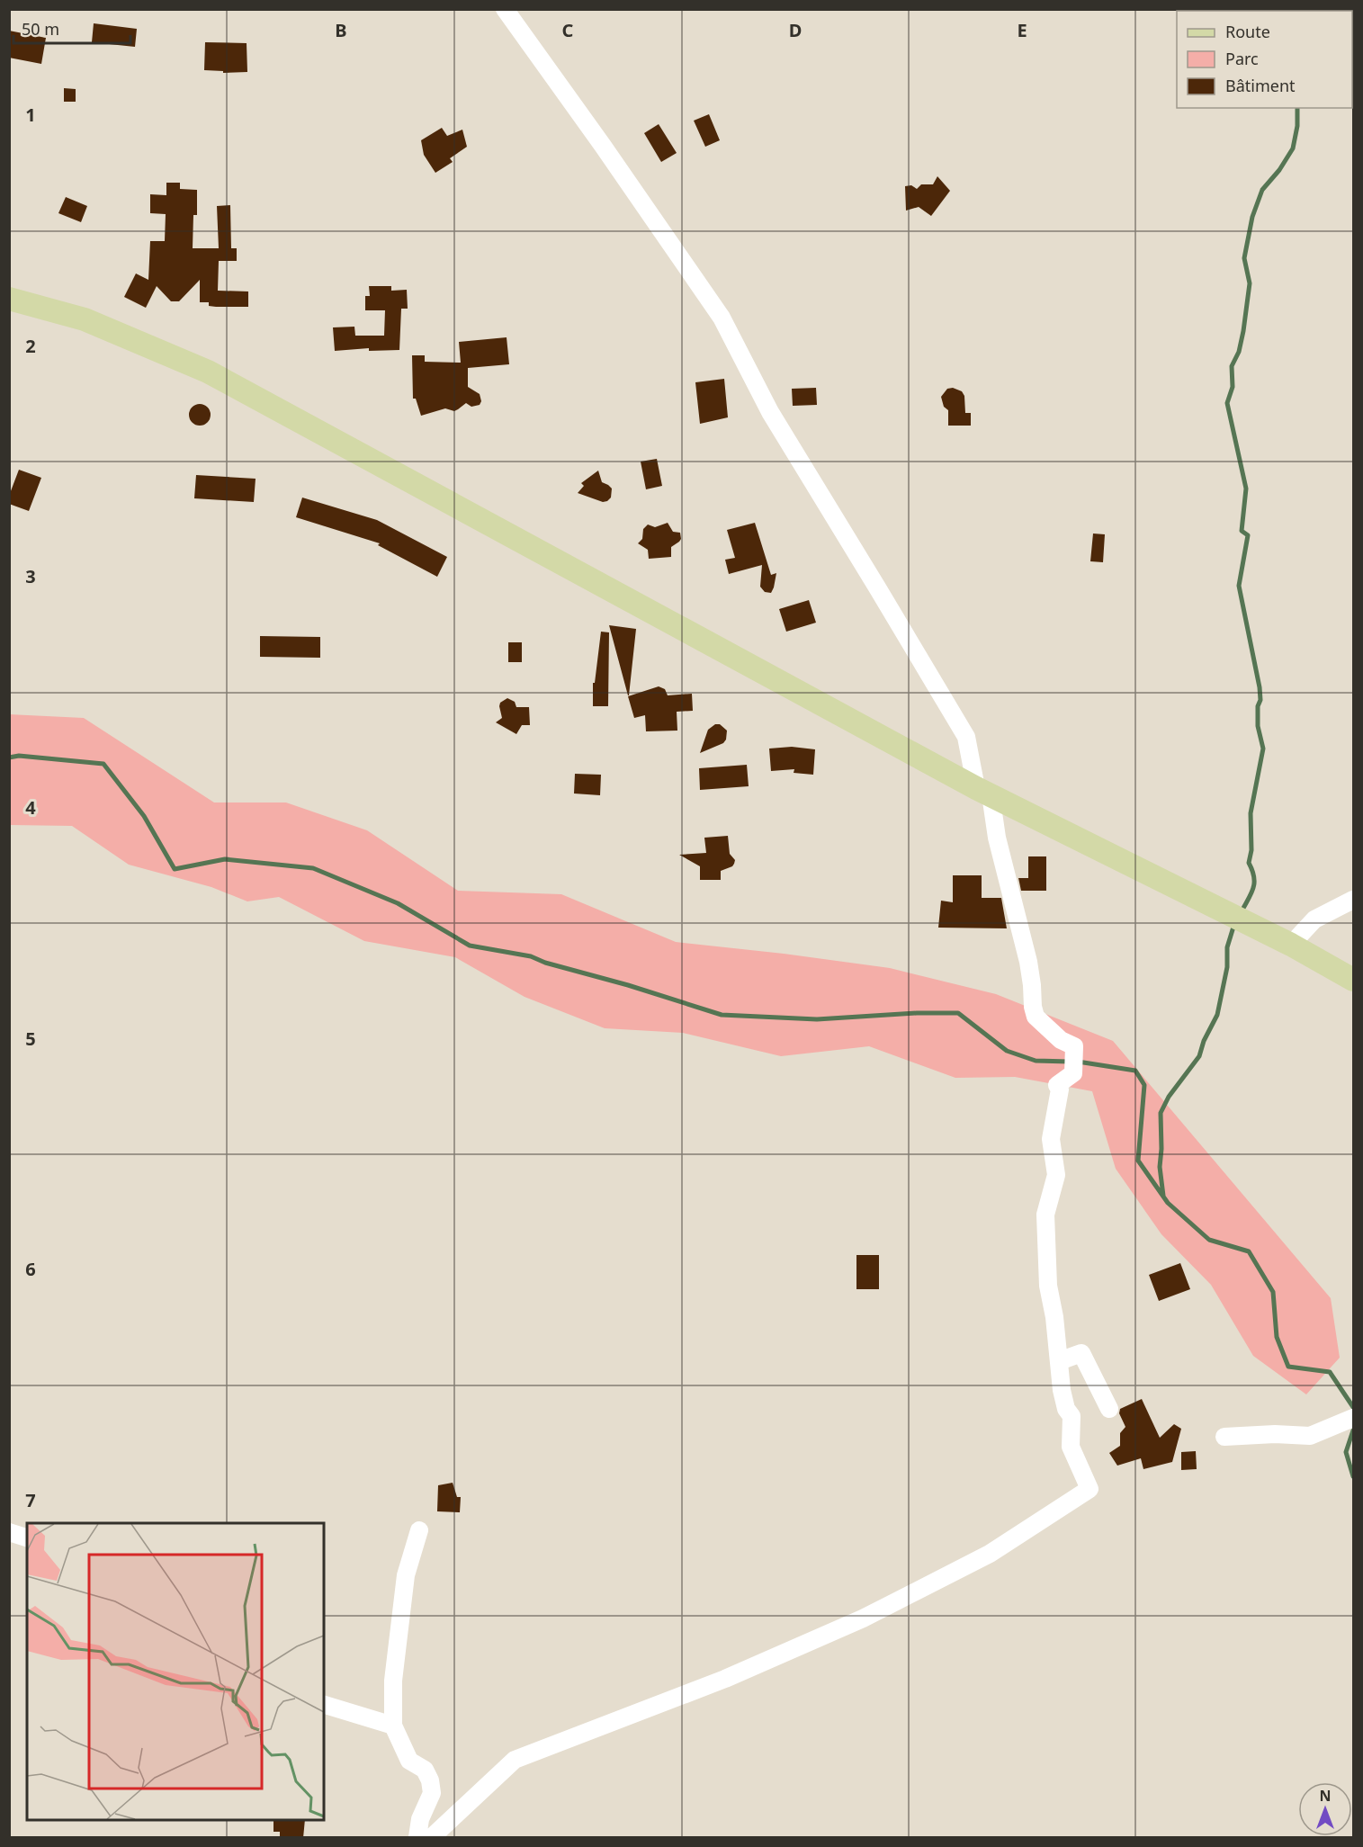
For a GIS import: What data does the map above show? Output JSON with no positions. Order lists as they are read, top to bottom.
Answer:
{
  "legend": ["Route", "Parc", "Bâtiment"],
  "scale_bar": "50 m",
  "north": "top",
  "grid": {
    "columns": [
      "B",
      "C",
      "D",
      "E"
    ],
    "rows": [
      "1",
      "2",
      "3",
      "4",
      "5",
      "6",
      "7"
    ]
  }
}
